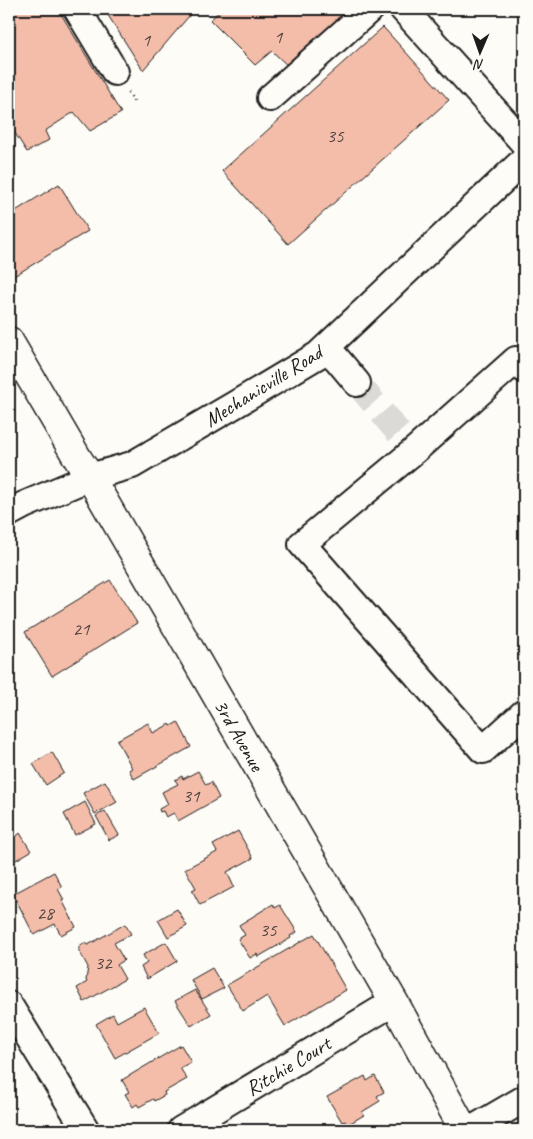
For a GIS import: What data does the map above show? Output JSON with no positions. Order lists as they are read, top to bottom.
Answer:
{
  "streets": {
    "main road": ["3rd Avenue"],
    "street": ["Mechanicville Road", "Ritchie Court"]
  },
  "crossings": [
    ["Mechanicville Road", "3rd Avenue"],
    ["3rd Avenue", "Ritchie Court"]
  ],
  "house_numbers": [
    "1",
    "1",
    "35",
    "21",
    "31",
    "28",
    "35",
    "32"
  ],
  "north": "bottom"
}
